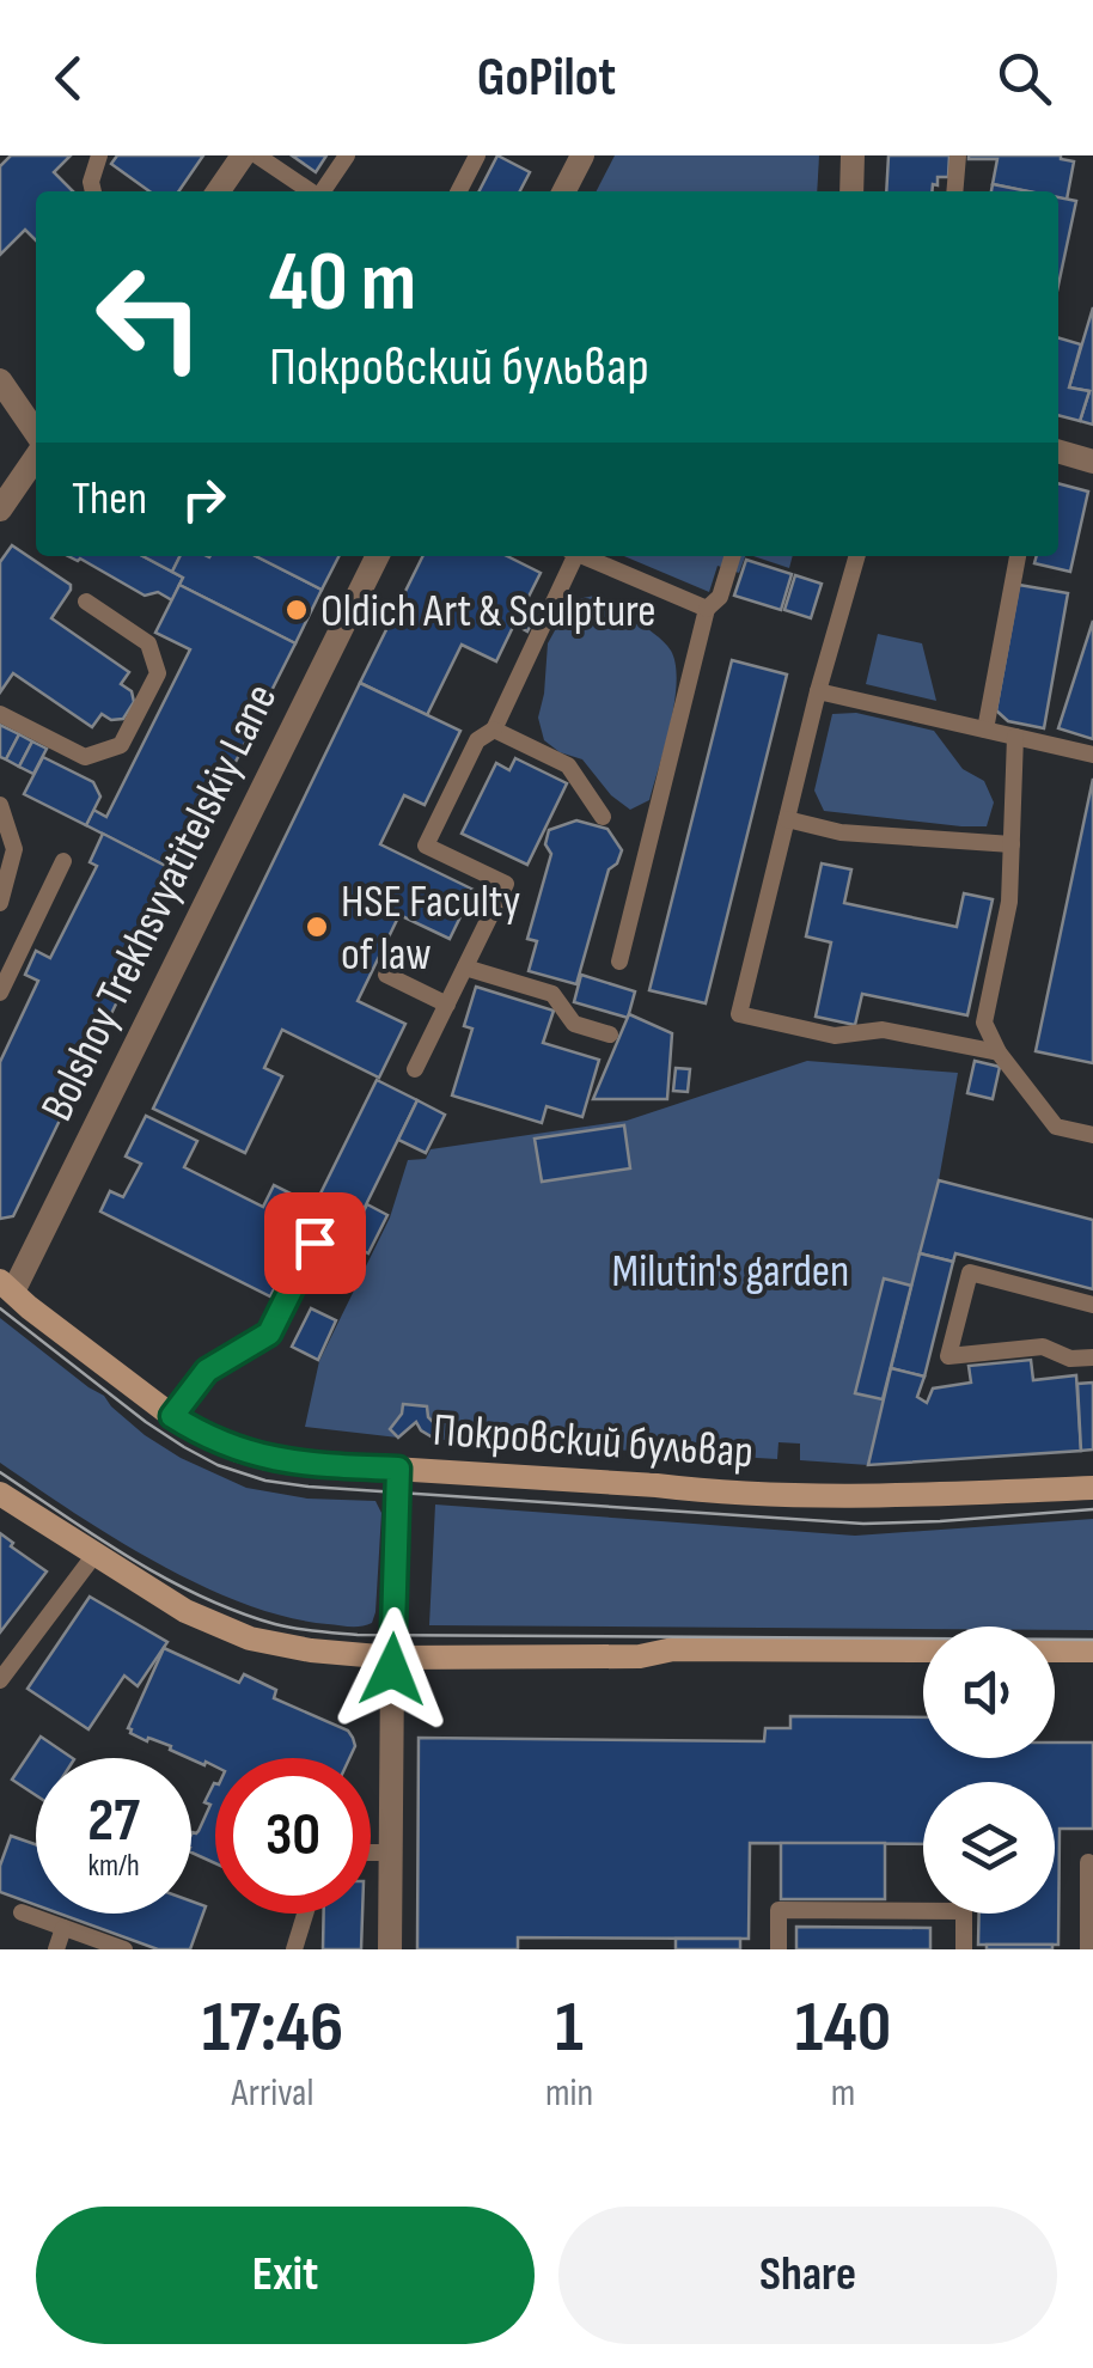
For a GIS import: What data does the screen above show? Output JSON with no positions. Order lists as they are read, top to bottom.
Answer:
{
  "streets": {
    "main road": ["Покровский бульвар"],
    "street": ["Bolshoy Trekhsvyatitelskiy Lane"]
  },
  "crossings": [
    ["Bolshoy Trekhsvyatitelskiy Lane", "Покровский бульвар"]
  ],
  "parks": ["Milutin's garden"],
  "places": ["Oldich Art & Sculpture", "HSE Faculty of law"],
  "page": {
    "header": "GoPilot",
    "turn": ["40 m", "Покровский бульвар"],
    "then": "Then",
    "speed": "27 km/h",
    "limit": "30",
    "eta": [
      "17:46",
      "Arrival",
      "1",
      "min",
      "140",
      "m"
    ],
    "buttons": ["Exit", "Share"]
  }
}
